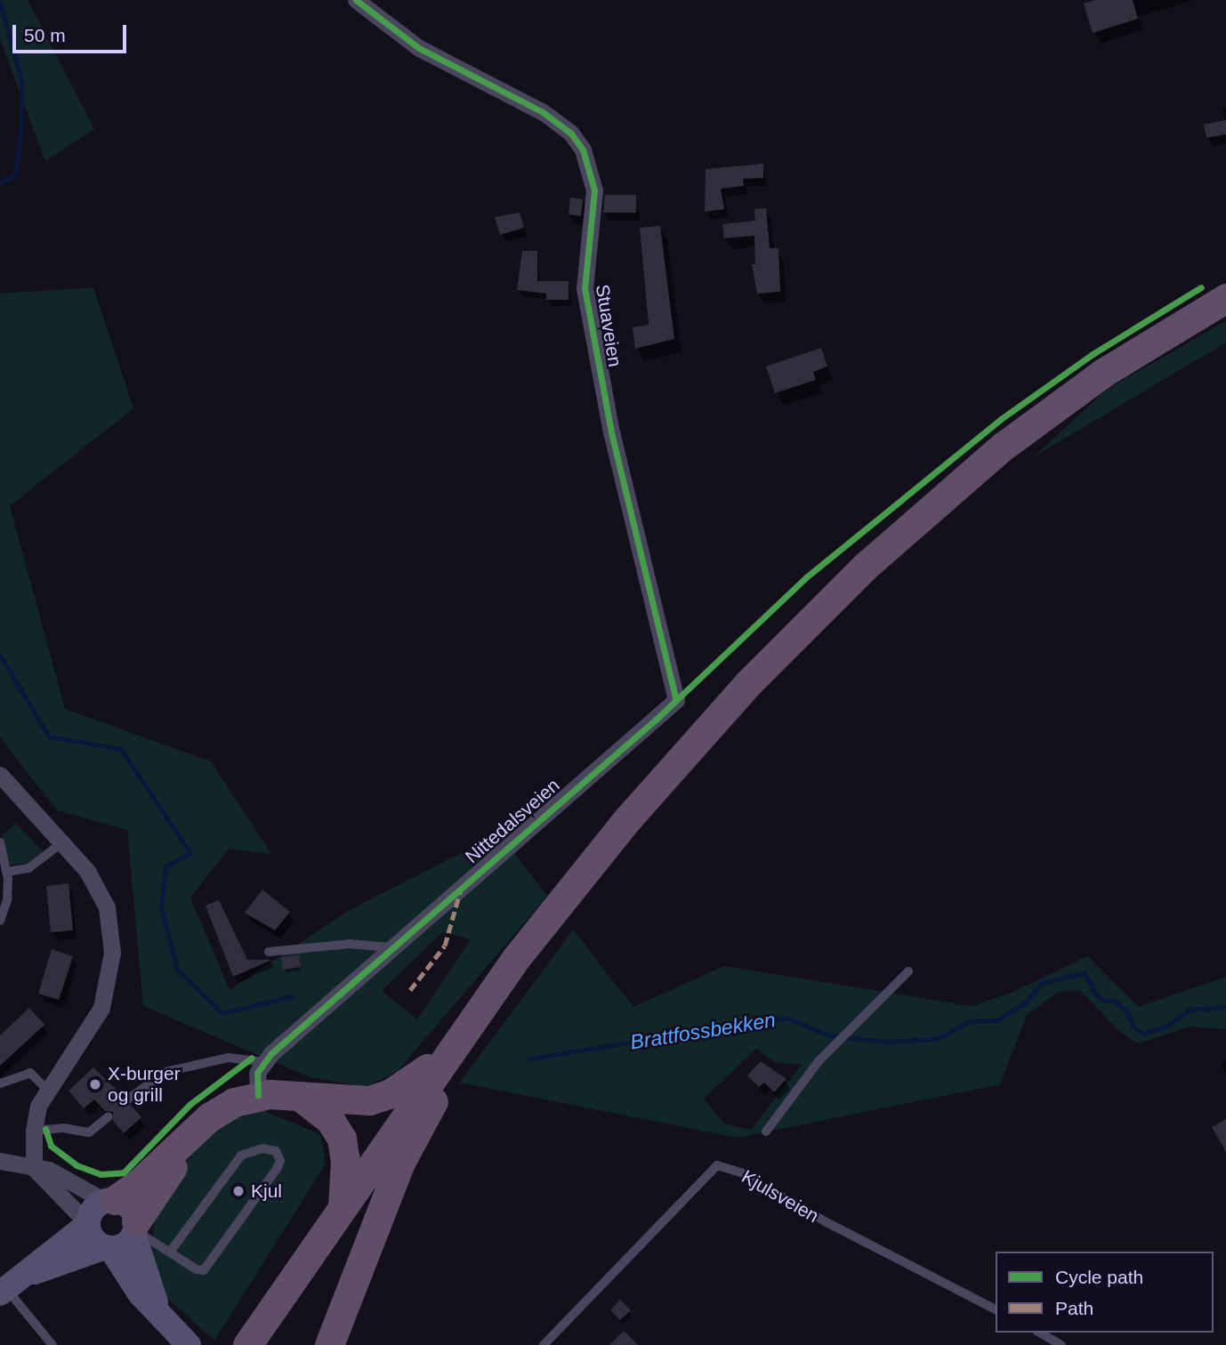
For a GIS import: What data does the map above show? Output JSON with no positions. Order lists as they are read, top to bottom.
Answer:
{
  "streets": {
    "street": ["Stuaveien", "Nittedalsveien"],
    "lane": ["Kjulsveien"]
  },
  "crossings": [
    ["Stuaveien", "Nittedalsveien"]
  ],
  "water": ["Brattfossbekken"],
  "places": ["X-burger og grill", "Kjul"],
  "legend": ["Cycle path", "Path"],
  "scale_bar": "50 m"
}
